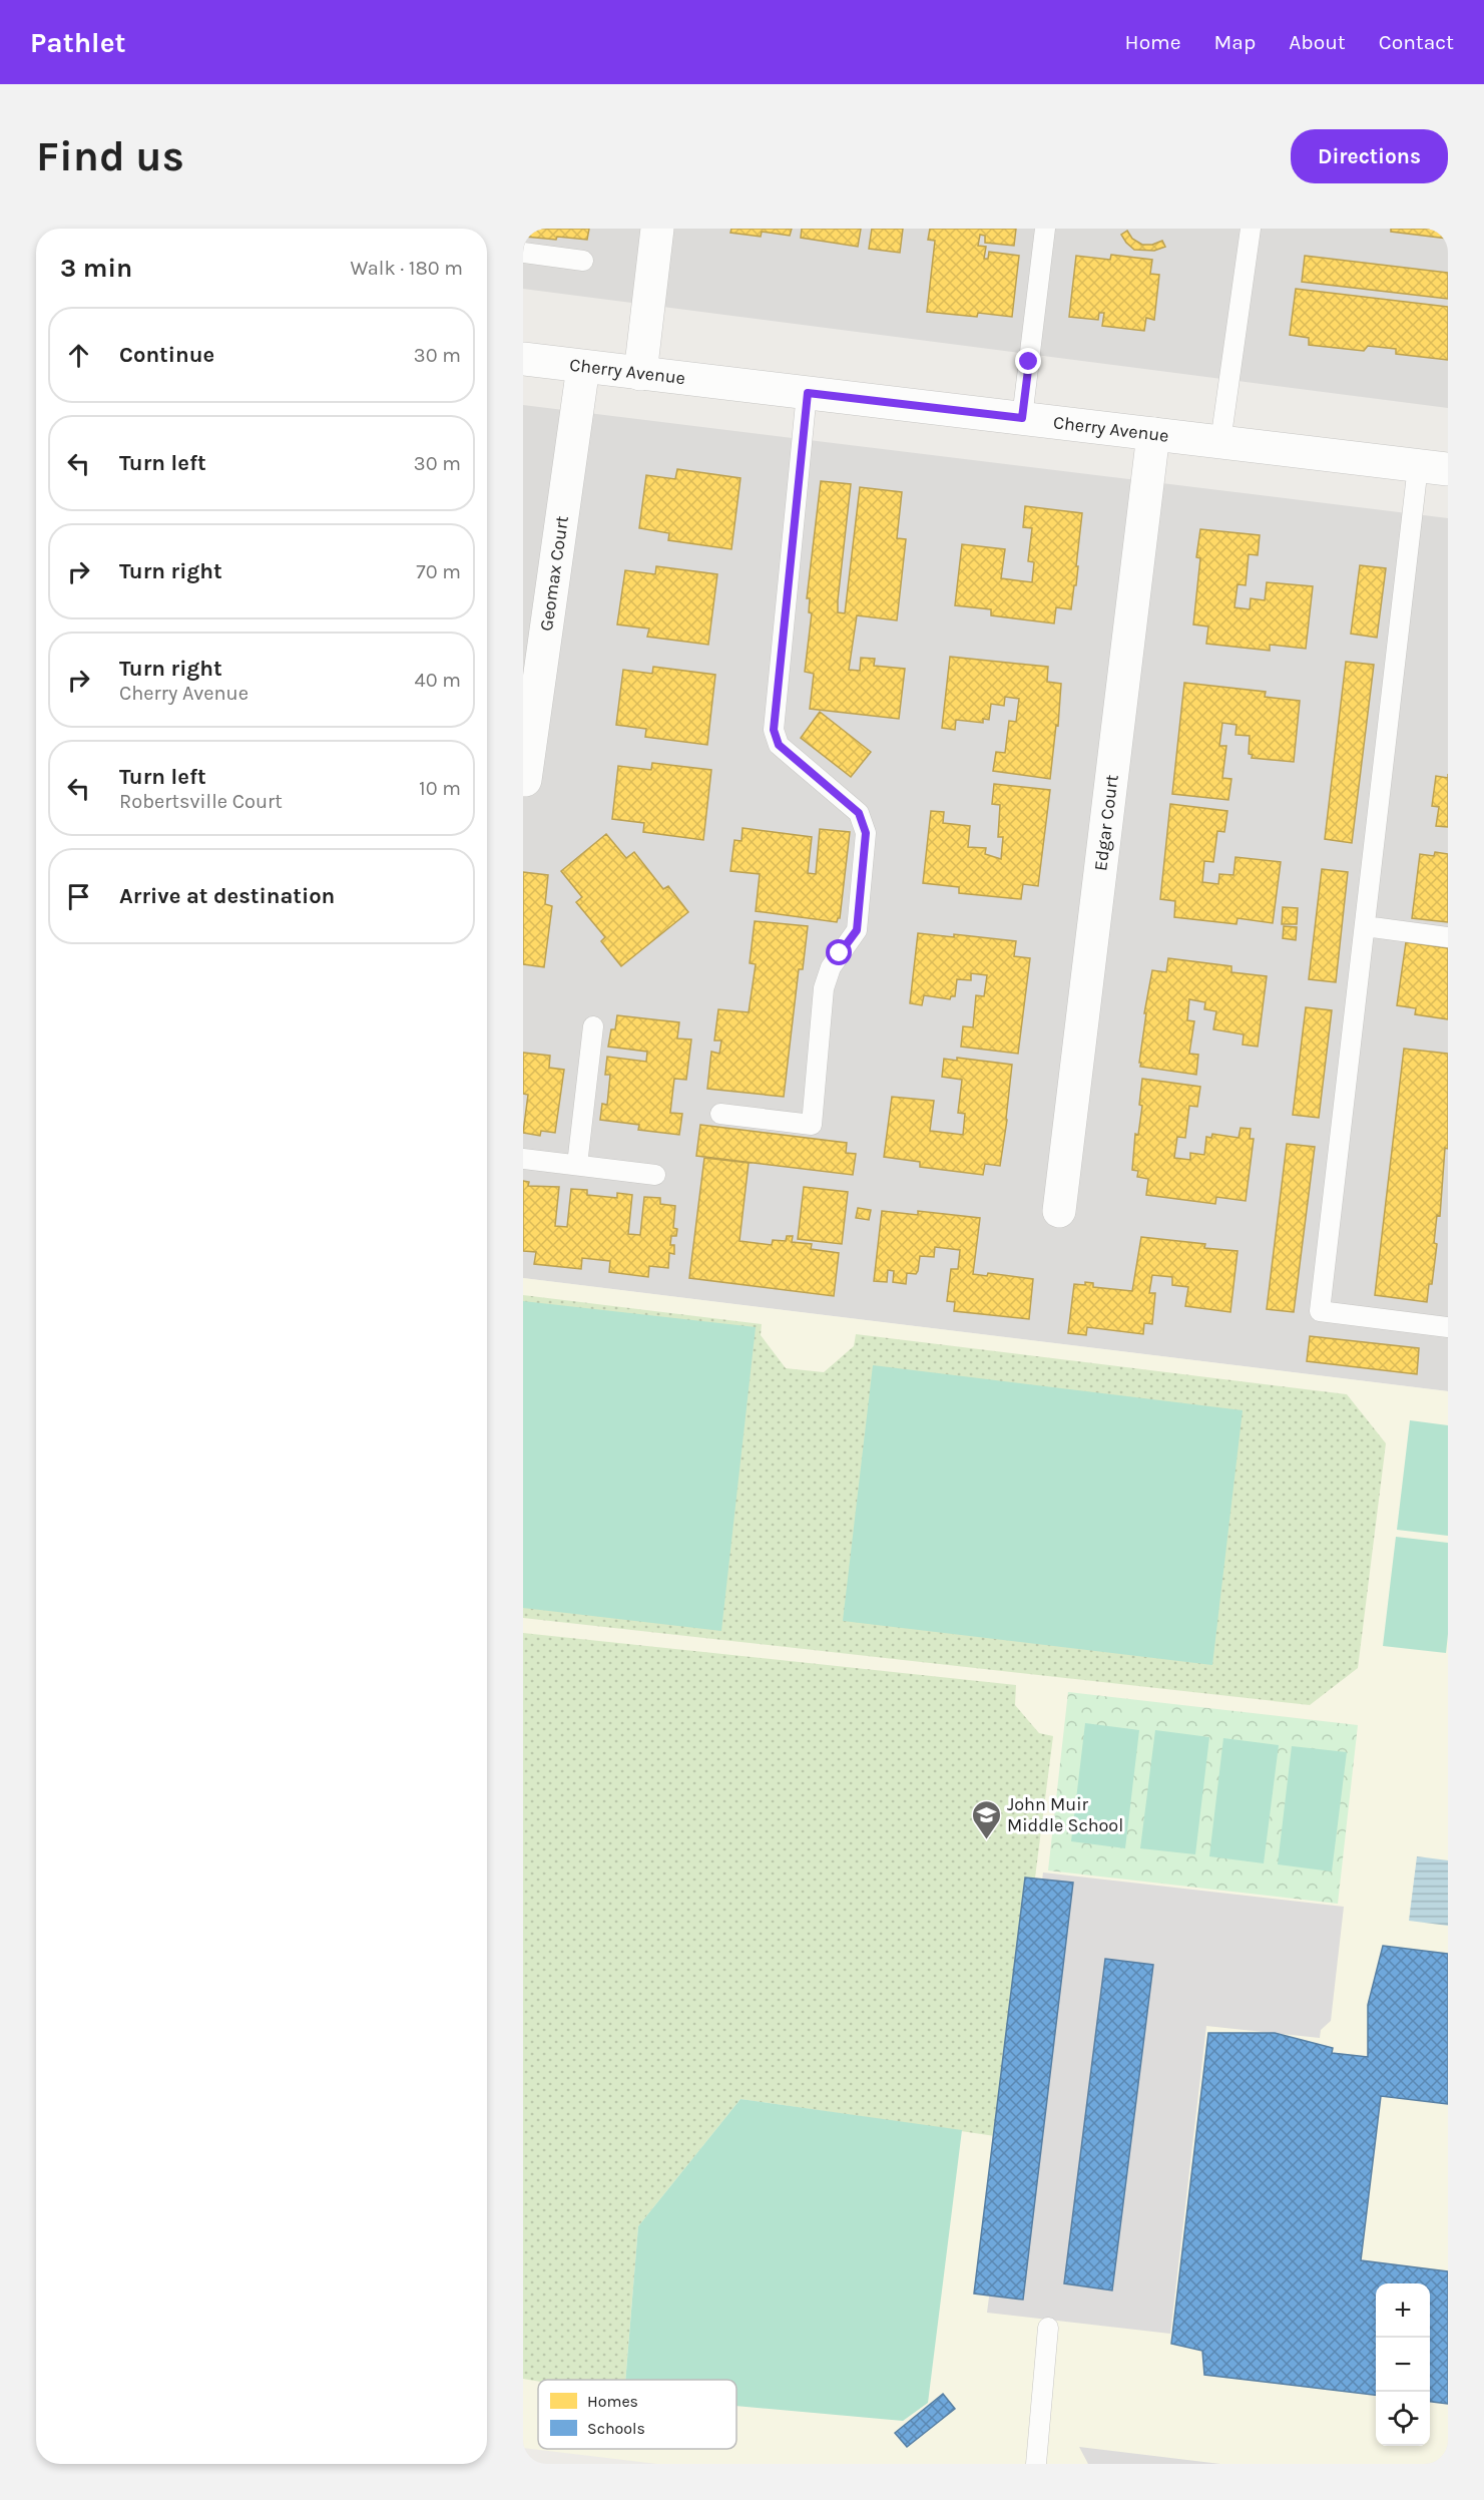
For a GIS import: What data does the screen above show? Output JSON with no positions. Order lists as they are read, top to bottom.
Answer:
{
  "streets": {
    "street": ["Cherry Avenue", "Geomax Court", "Edgar Court"]
  },
  "crossings": [
    ["Cherry Avenue", "Geomax Court"],
    ["Cherry Avenue", "Edgar Court"]
  ],
  "places": {
    "school or university": ["John Muir Middle School"]
  },
  "legend": ["Homes", "Schools"],
  "page": {
    "header": "Pathlet",
    "nav": [
      "Home",
      "Map",
      "About",
      "Contact"
    ],
    "buttons": "Directions",
    "title": "Find us",
    "heading": ["3 min", "Walk · 180 m"],
    "list": [
      ["Continue", "30 m"],
      ["Turn left", "30 m"],
      ["Turn right", "70 m"],
      ["Turn right", "Cherry Avenue", "40 m"],
      ["Turn left", "Robertsville Court", "10 m"],
      "Arrive at destination"
    ],
    "map_buttons": ["+", "−"]
  }
}
